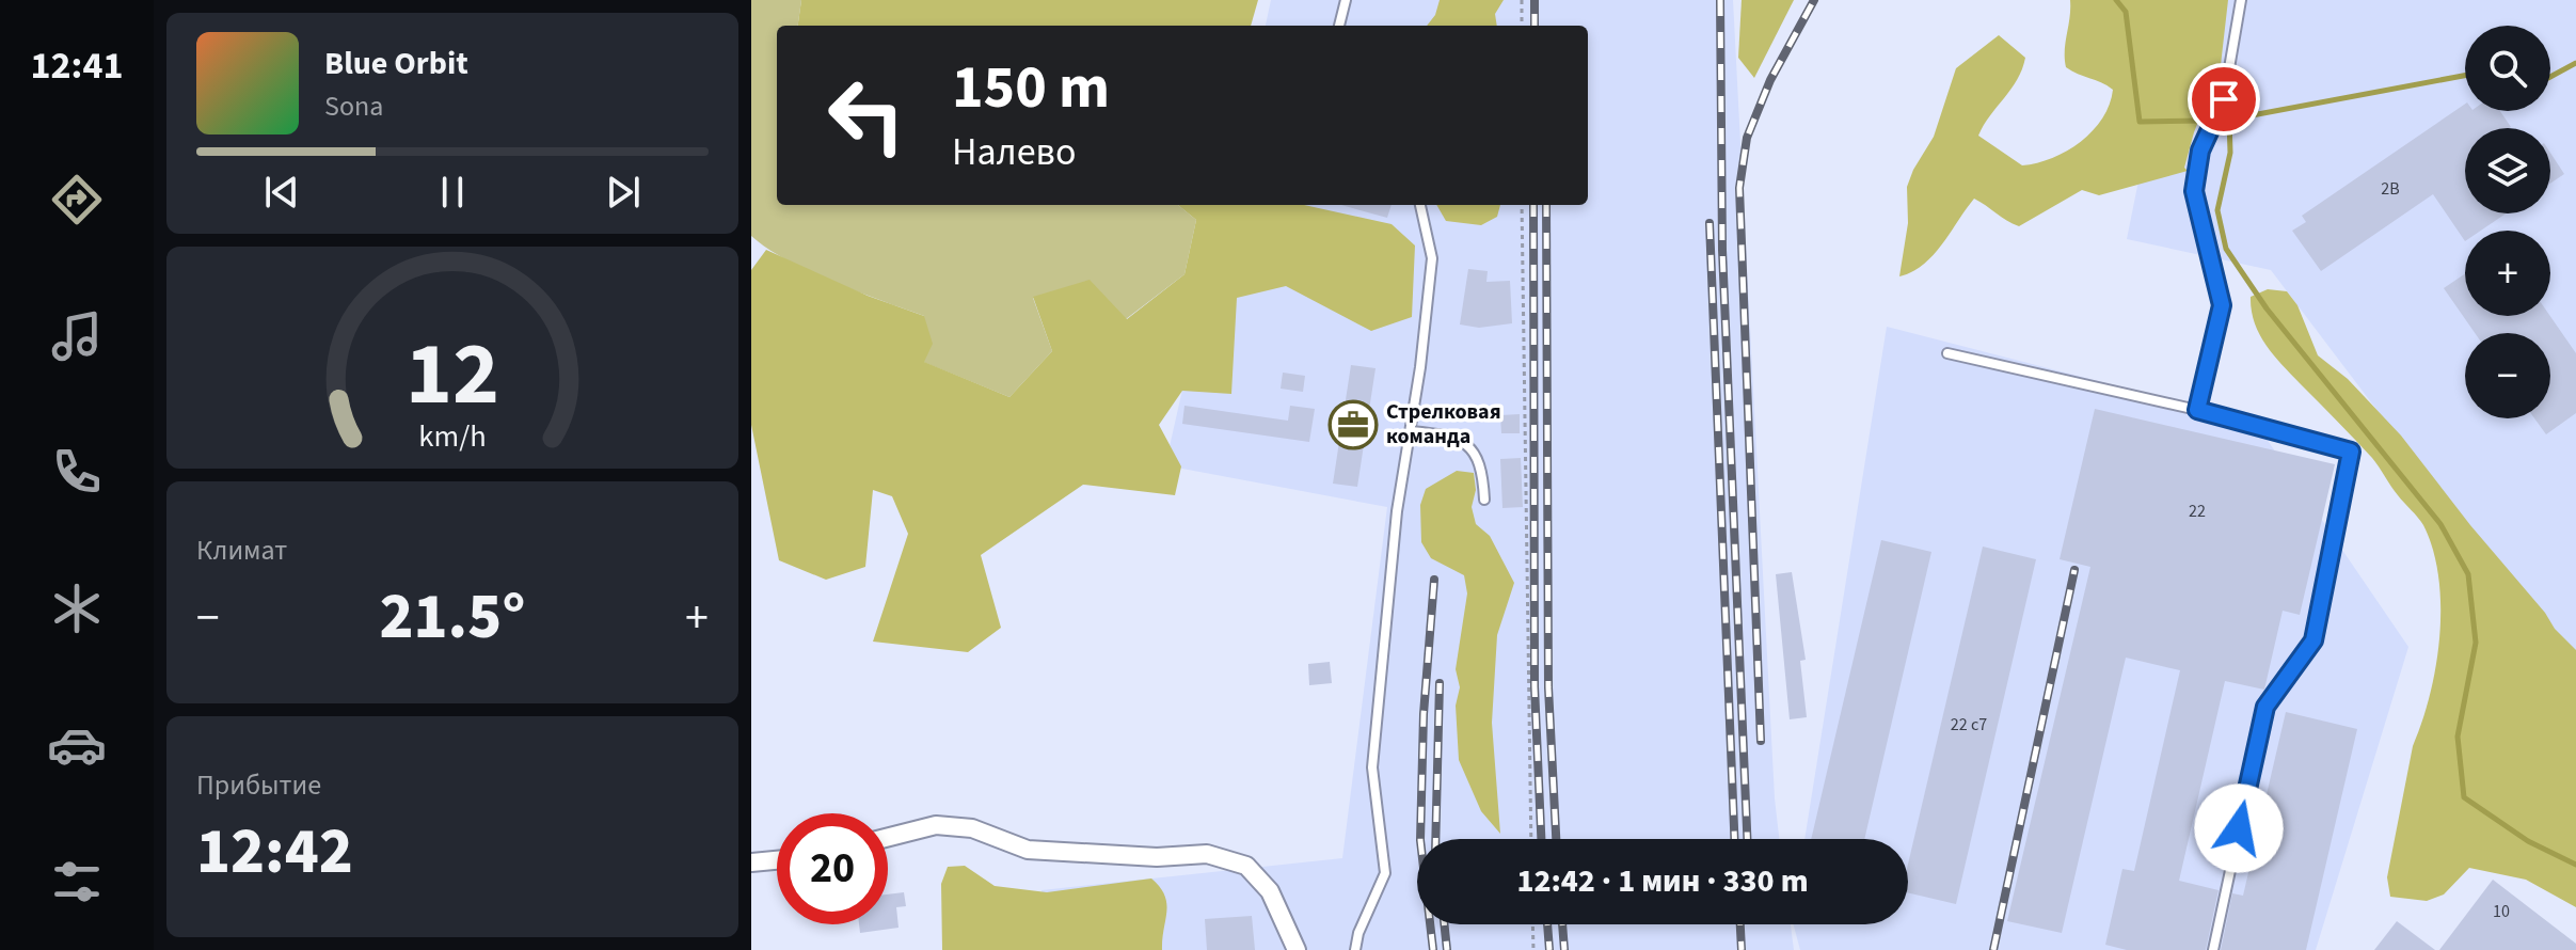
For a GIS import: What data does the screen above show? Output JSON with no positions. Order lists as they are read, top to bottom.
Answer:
{
  "places": {
    "office": ["Стрелковая команда"]
  },
  "house_numbers": [
    "2В",
    "22",
    "22 с7",
    "10"
  ],
  "page": {
    "tabs": "12:41",
    "map_buttons": ["+", "−"],
    "turn": ["150 m", "Налево"],
    "song": ["Blue Orbit", "Sona"],
    "tile": [
      "Климат",
      ["Прибытие", "12:42"]
    ],
    "heat": ["−", "21.5°", "+"],
    "limit": "20",
    "trip": "12:42 · 1 мин · 330 m",
    "gauge": ["12", "km/h"]
  }
}
